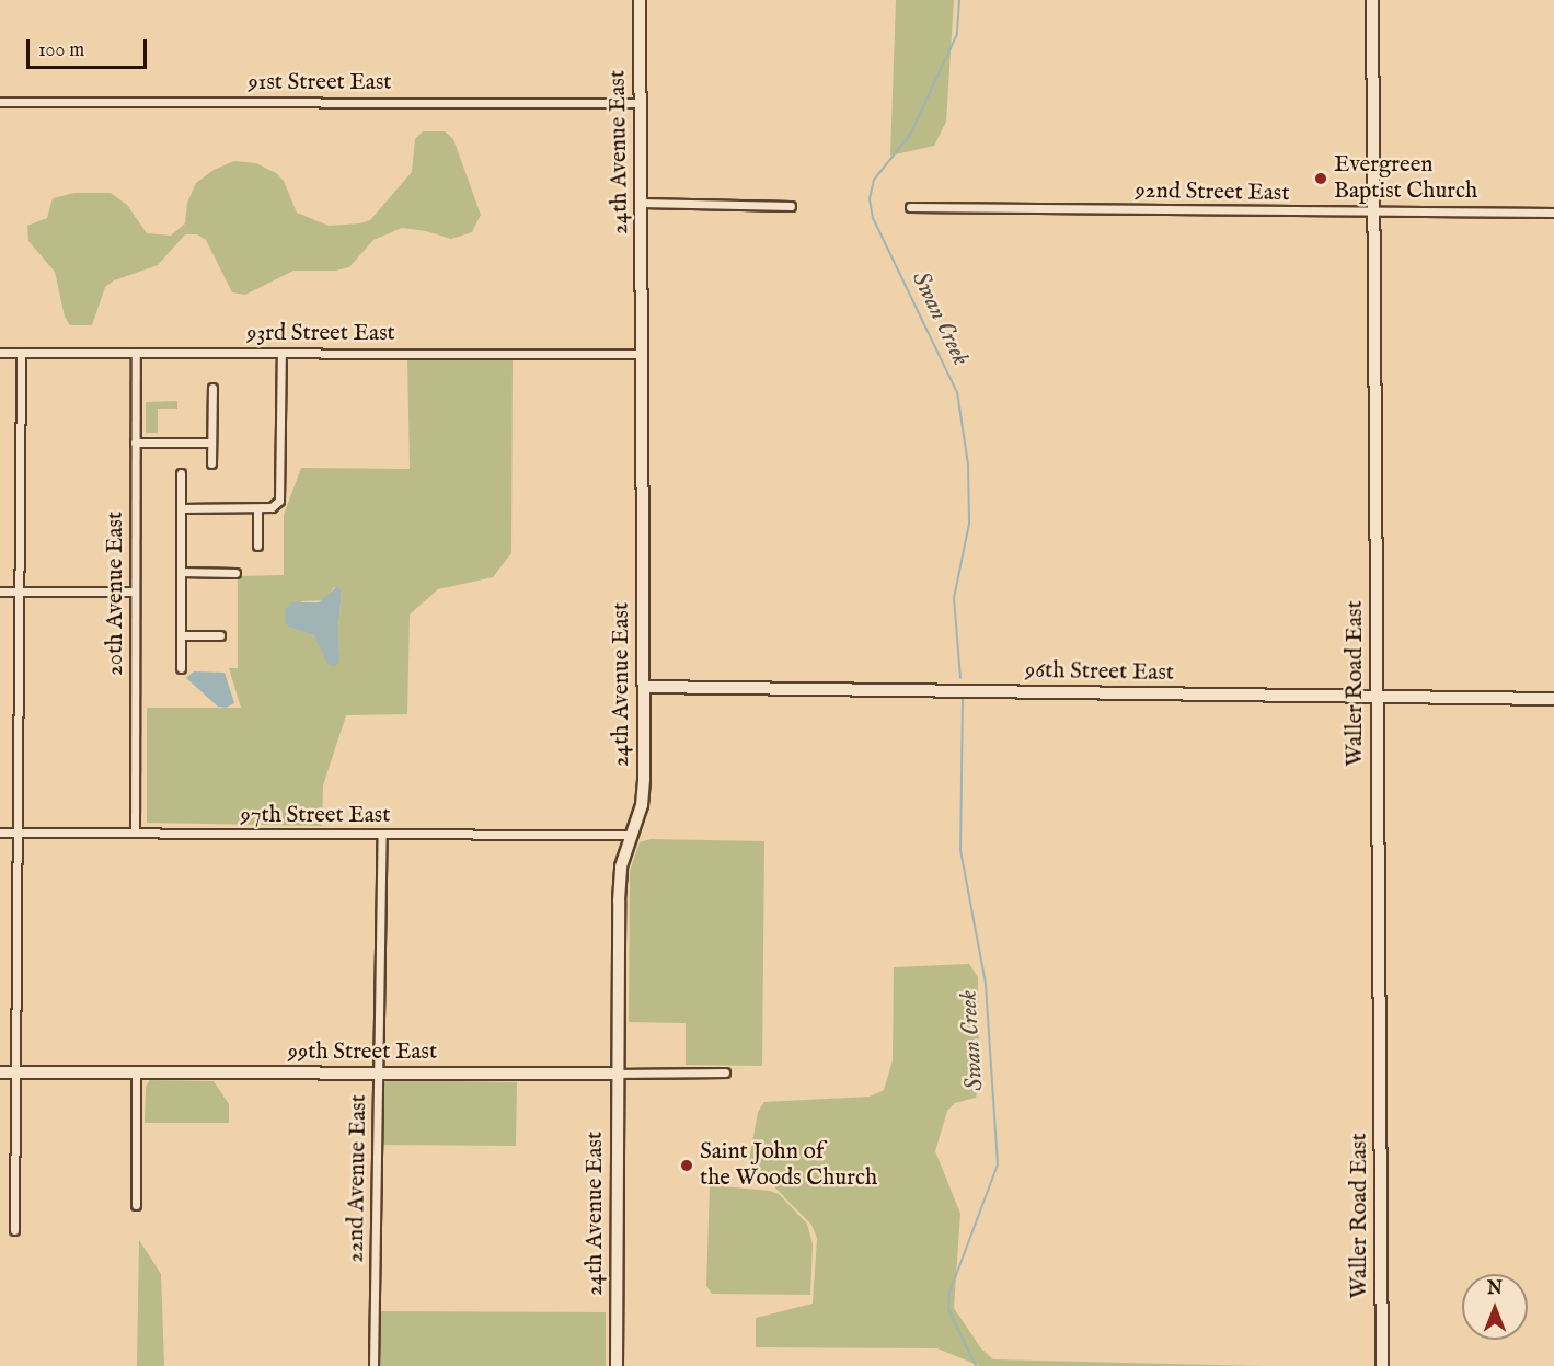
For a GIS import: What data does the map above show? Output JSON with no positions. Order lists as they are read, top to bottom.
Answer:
{
  "streets": {
    "street": [
      "91st Street East",
      "24th Avenue East",
      "92nd Street East",
      "93rd Street East",
      "20th Avenue East",
      "96th Street East",
      "Waller Road East",
      "97th Street East",
      "99th Street East",
      "22nd Avenue East"
    ]
  },
  "crossings": [
    ["91st Street East", "24th Avenue East"],
    ["24th Avenue East", "93rd Street East"],
    ["24th Avenue East", "96th Street East"],
    ["24th Avenue East", "97th Street East"],
    ["24th Avenue East", "99th Street East"],
    ["92nd Street East", "Waller Road East"],
    ["93rd Street East", "20th Avenue East"],
    ["20th Avenue East", "97th Street East"],
    ["96th Street East", "Waller Road East"],
    ["97th Street East", "22nd Avenue East"],
    ["99th Street East", "22nd Avenue East"]
  ],
  "water": ["Swan Creek"],
  "places": ["Evergreen Baptist Church", "Saint John of the Woods Church"],
  "scale_bar": "100 m",
  "north": "top"
}
